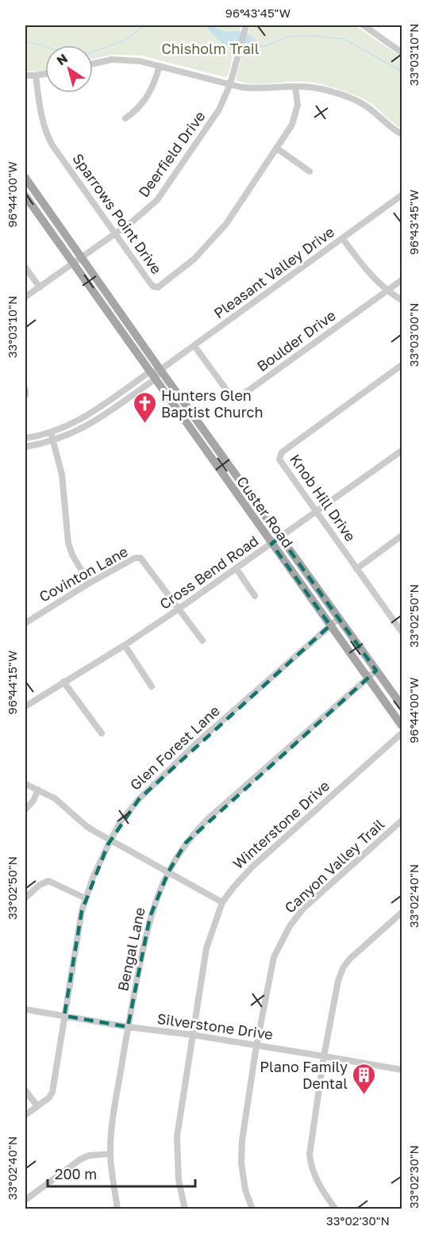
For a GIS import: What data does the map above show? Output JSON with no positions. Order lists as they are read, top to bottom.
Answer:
{
  "streets": {
    "main road": ["Custer Road"],
    "street": [
      "Deerfield Drive",
      "Sparrows Point Drive",
      "Pleasant Valley Drive",
      "Boulder Drive",
      "Knob Hill Drive",
      "Cross Bend Road",
      "Covinton Lane",
      "Glen Forest Lane",
      "Winterstone Drive",
      "Canyon Valley Trail",
      "Bengal Lane",
      "Silverstone Drive"
    ]
  },
  "crossings": [
    ["Deerfield Drive", "Sparrows Point Drive"],
    ["Deerfield Drive", "Custer Road"],
    ["Pleasant Valley Drive", "Boulder Drive"],
    ["Pleasant Valley Drive", "Custer Road"],
    ["Knob Hill Drive", "Cross Bend Road"],
    ["Custer Road", "Cross Bend Road"],
    ["Custer Road", "Glen Forest Lane"],
    ["Custer Road", "Bengal Lane"],
    ["Cross Bend Road", "Covinton Lane"],
    ["Glen Forest Lane", "Silverstone Drive"],
    ["Winterstone Drive", "Silverstone Drive"],
    ["Canyon Valley Trail", "Silverstone Drive"],
    ["Bengal Lane", "Silverstone Drive"]
  ],
  "parks": ["Chisholm Trail"],
  "places": {
    "church": ["Hunters Glen Baptist Church"],
    "building": ["Plano Family Dental"]
  },
  "scale_bar": "200 m",
  "north": "top left",
  "coordinates": [
    "96°43'45\"W",
    "33°03'10\"N",
    "96°44'00\"W",
    "33°03'00\"N",
    "33°02'50\"N",
    "96°44'15\"W",
    "33°02'40\"N",
    "33°02'30\"N"
  ]
}
